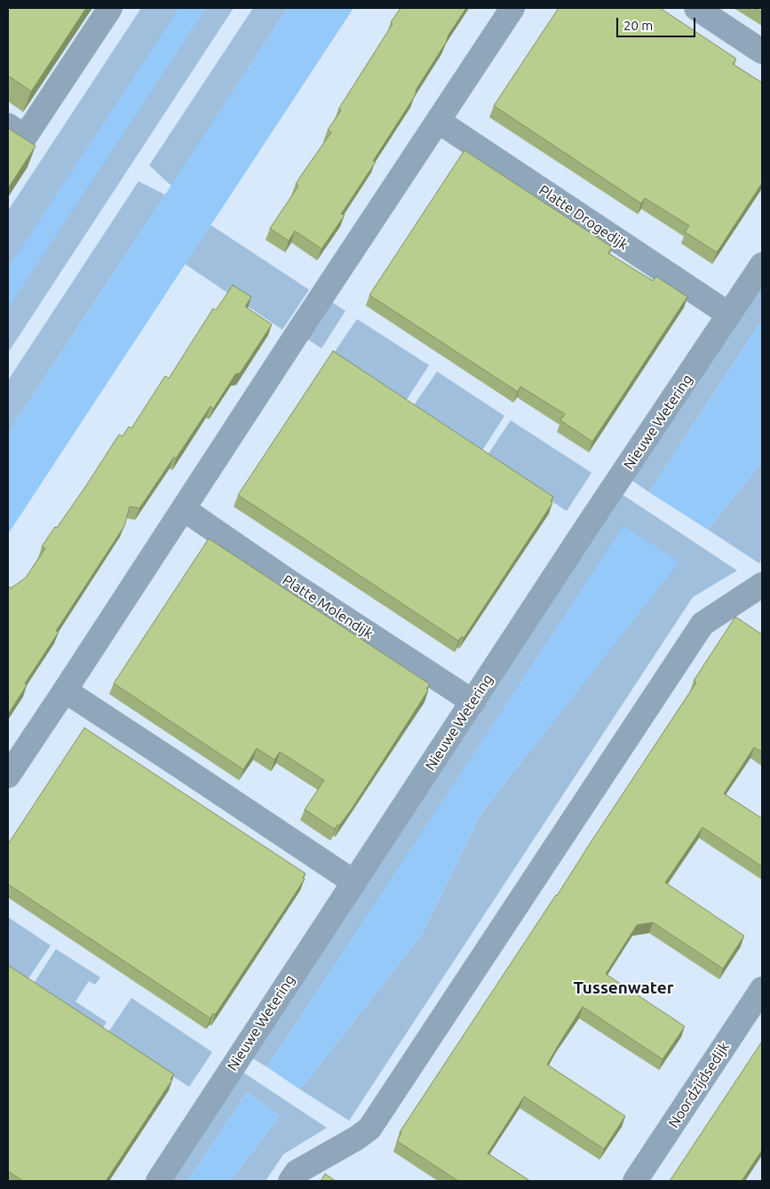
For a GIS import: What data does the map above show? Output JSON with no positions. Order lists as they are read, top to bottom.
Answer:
{
  "streets": {
    "street": [
      "Platte Drogedijk",
      "Nieuwe Wetering",
      "Platte Molendijk",
      "Noordzijdsedijk"
    ]
  },
  "crossings": [
    ["Platte Drogedijk", "Nieuwe Wetering"],
    ["Nieuwe Wetering", "Platte Molendijk"]
  ],
  "districts": ["Tussenwater"],
  "scale_bar": "20 m"
}
